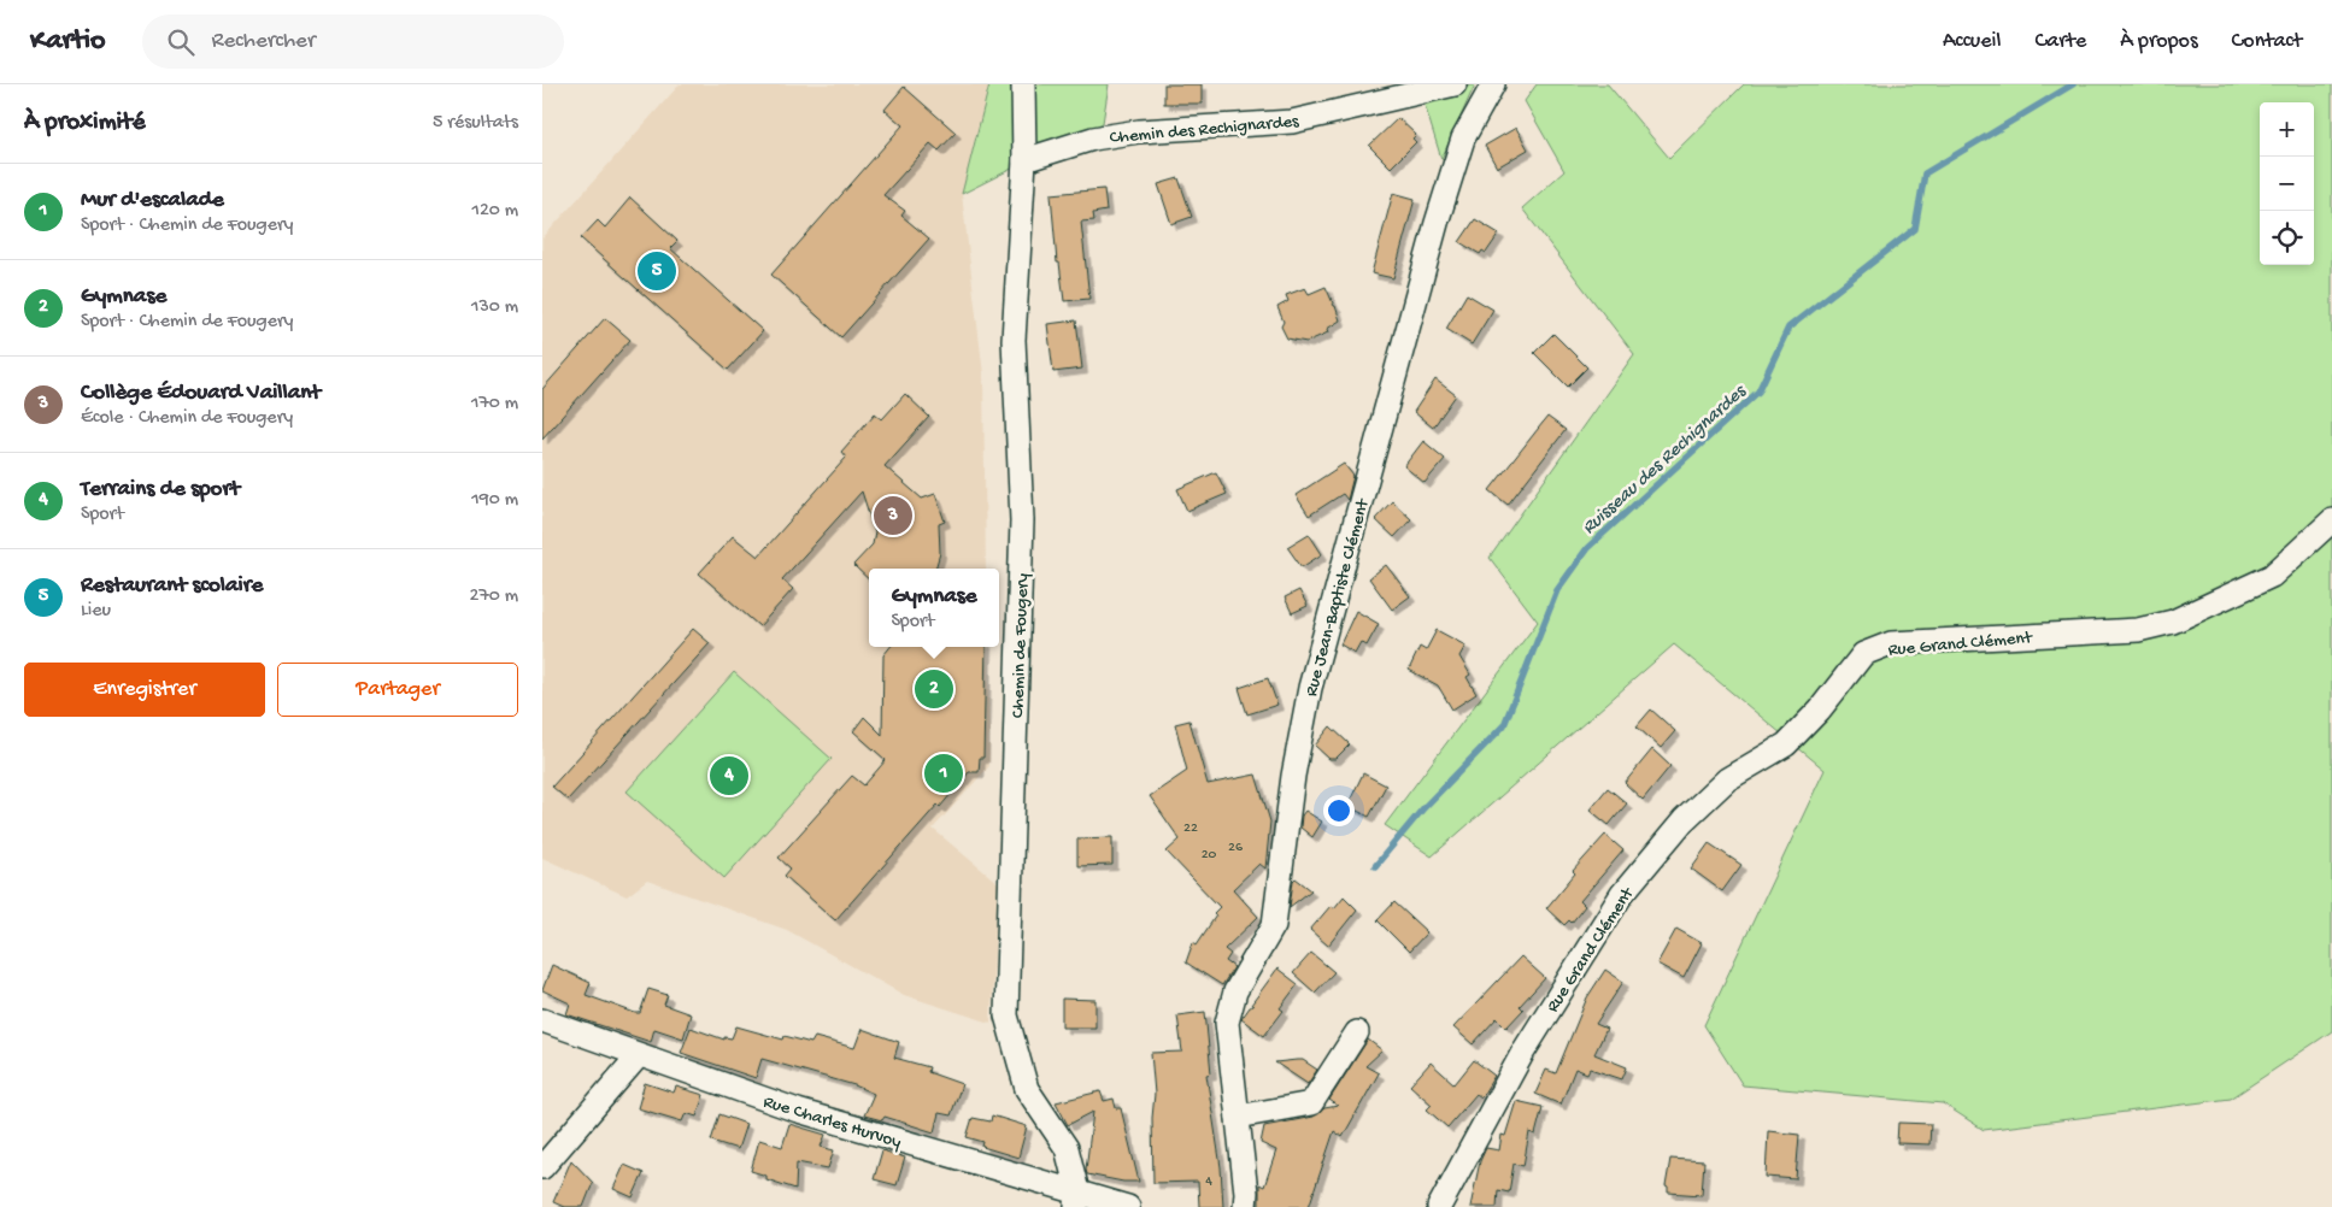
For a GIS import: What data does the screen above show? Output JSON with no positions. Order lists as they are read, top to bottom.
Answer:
{
  "streets": {
    "street": [
      "Chemin des Rechignardes",
      "Rue Jean-Baptiste Clément",
      "Rue Grand Clément",
      "Chemin de Fougery",
      "Rue Charles Hurvoy"
    ]
  },
  "crossings": [
    ["Chemin des Rechignardes", "Chemin de Fougery"],
    ["Chemin de Fougery", "Rue Charles Hurvoy"]
  ],
  "water": ["Ruisseau des Rechignardes"],
  "house_numbers": [
    "22",
    "26",
    "20",
    "4"
  ],
  "page": {
    "header": "Kartio",
    "search": "Rechercher",
    "nav": [
      "Accueil",
      "Carte",
      "À propos",
      "Contact"
    ],
    "heading": ["À proximité", "5 résultats"],
    "map_buttons": ["+", "−"],
    "list": [
      {
        "mark": "1",
        "name": "Mur d'escalade",
        "note": "Sport · Chemin de Fougery",
        "value": "120 m"
      },
      {
        "mark": "2",
        "name": "Gymnase",
        "note": "Sport · Chemin de Fougery",
        "value": "130 m"
      },
      {
        "mark": "3",
        "name": "Collège Édouard Vaillant",
        "note": "École · Chemin de Fougery",
        "value": "170 m"
      },
      {
        "mark": "4",
        "name": "Terrains de sport",
        "note": "Sport",
        "value": "190 m"
      },
      {
        "mark": "5",
        "name": "Restaurant scolaire",
        "note": "Lieu",
        "value": "270 m"
      }
    ],
    "pins": [
      "5",
      "3",
      "2",
      "1",
      "4"
    ],
    "popup": ["Gymnase", "Sport"],
    "buttons": ["Enregistrer", "Partager"]
  }
}
